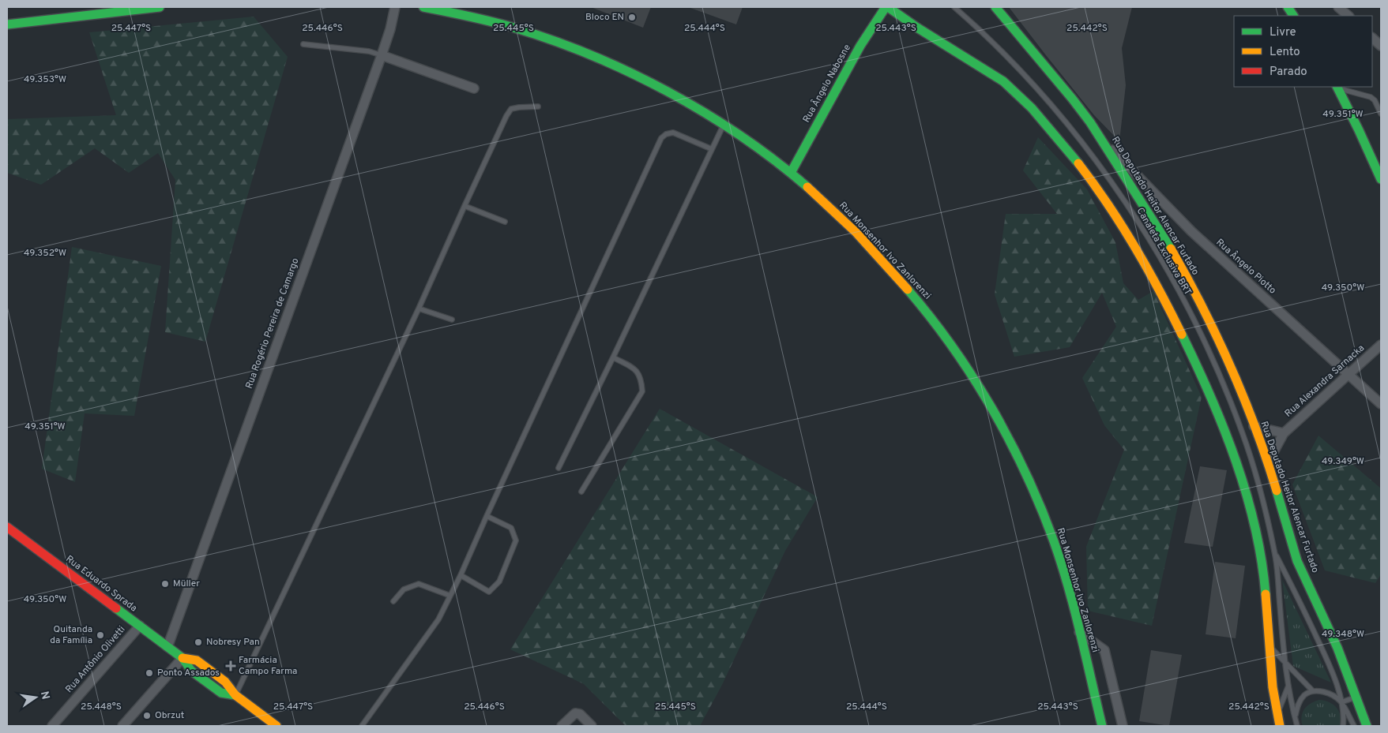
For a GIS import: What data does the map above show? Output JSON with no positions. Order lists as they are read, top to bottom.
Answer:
{
  "streets": {
    "street": [
      "Rua Ângelo Nabosne",
      "Rua Deputado Heitor Alencar Furtado",
      "Rua Monsenhor Ivo Zanlorenzi",
      "Rua Ângelo Piotto",
      "Rua Rogério Pereira de Camargo",
      "Rua Alexandra Sarnacka",
      "Rua Eduardo Sprada",
      "Rua Antônio Olivetti"
    ],
    "lane": ["Canaleta Exclusiva BRT"]
  },
  "crossings": [
    ["Rua Ângelo Nabosne", "Rua Monsenhor Ivo Zanlorenzi"],
    ["Rua Deputado Heitor Alencar Furtado", "Rua Ângelo Piotto"],
    ["Rua Deputado Heitor Alencar Furtado", "Rua Alexandra Sarnacka"],
    ["Rua Ângelo Piotto", "Rua Alexandra Sarnacka"],
    ["Rua Rogério Pereira de Camargo", "Rua Eduardo Sprada"],
    ["Rua Eduardo Sprada", "Rua Antônio Olivetti"]
  ],
  "places": {
    "other": [
      "Bloco EN",
      "Müller",
      "Quitanda da Família",
      "Nobresy Pan",
      "Ponto Assados",
      "Obrzut"
    ],
    "health": ["Farmácia Campo Farma"]
  },
  "legend": ["Livre", "Lento", "Parado"],
  "north": "right",
  "coordinates": [
    "25.447°S",
    "25.446°S",
    "25.445°S",
    "25.444°S",
    "25.443°S",
    "25.442°S",
    "49.353°W",
    "49.351°W",
    "49.352°W",
    "49.350°W",
    "49.349°W",
    "49.348°W",
    "25.448°S"
  ]
}
